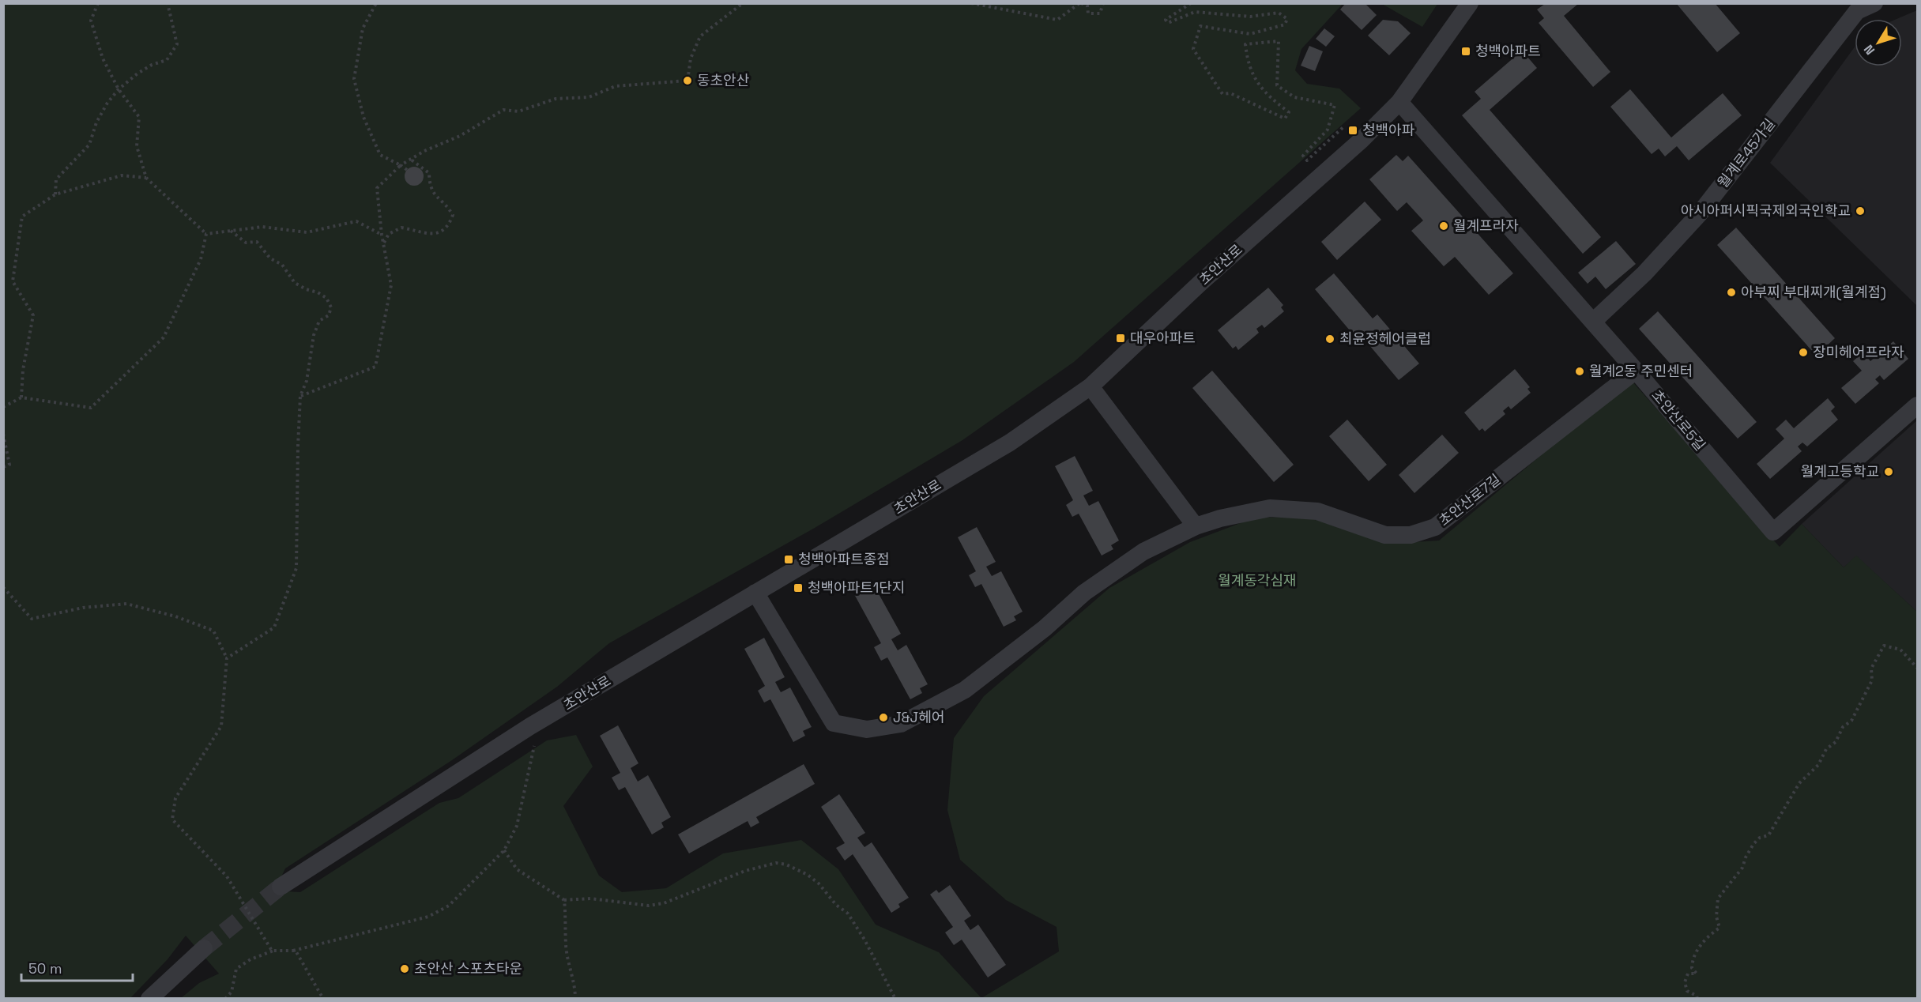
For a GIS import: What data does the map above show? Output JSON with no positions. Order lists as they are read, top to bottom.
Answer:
{
  "streets": {
    "street": [
      "월계로45가길",
      "초안산로",
      "초안산로5길",
      "초안산로7길"
    ]
  },
  "crossings": [
    ["월계로45가길", "초안산로5길"],
    ["초안산로", "초안산로5길"],
    ["초안산로", "초안산로7길"],
    ["초안산로5길", "초안산로7길"]
  ],
  "parks": ["월계동각심재"],
  "places": {
    "transit": [
      "청백아파트",
      "청백아파",
      "대우아파트",
      "청백아파트종점",
      "청백아파트1단지"
    ],
    "other": [
      "동초안산",
      "아시아퍼시픽국제외국인학교",
      "월계프라자",
      "아부찌 부대찌개(월계점)",
      "최윤정헤어클럽",
      "장미헤어프라자",
      "월계2동 주민센터",
      "월계고등학교",
      "J&J헤어",
      "초안산 스포츠타운"
    ]
  },
  "scale_bar": "50 m",
  "north": "bottom left"
}
